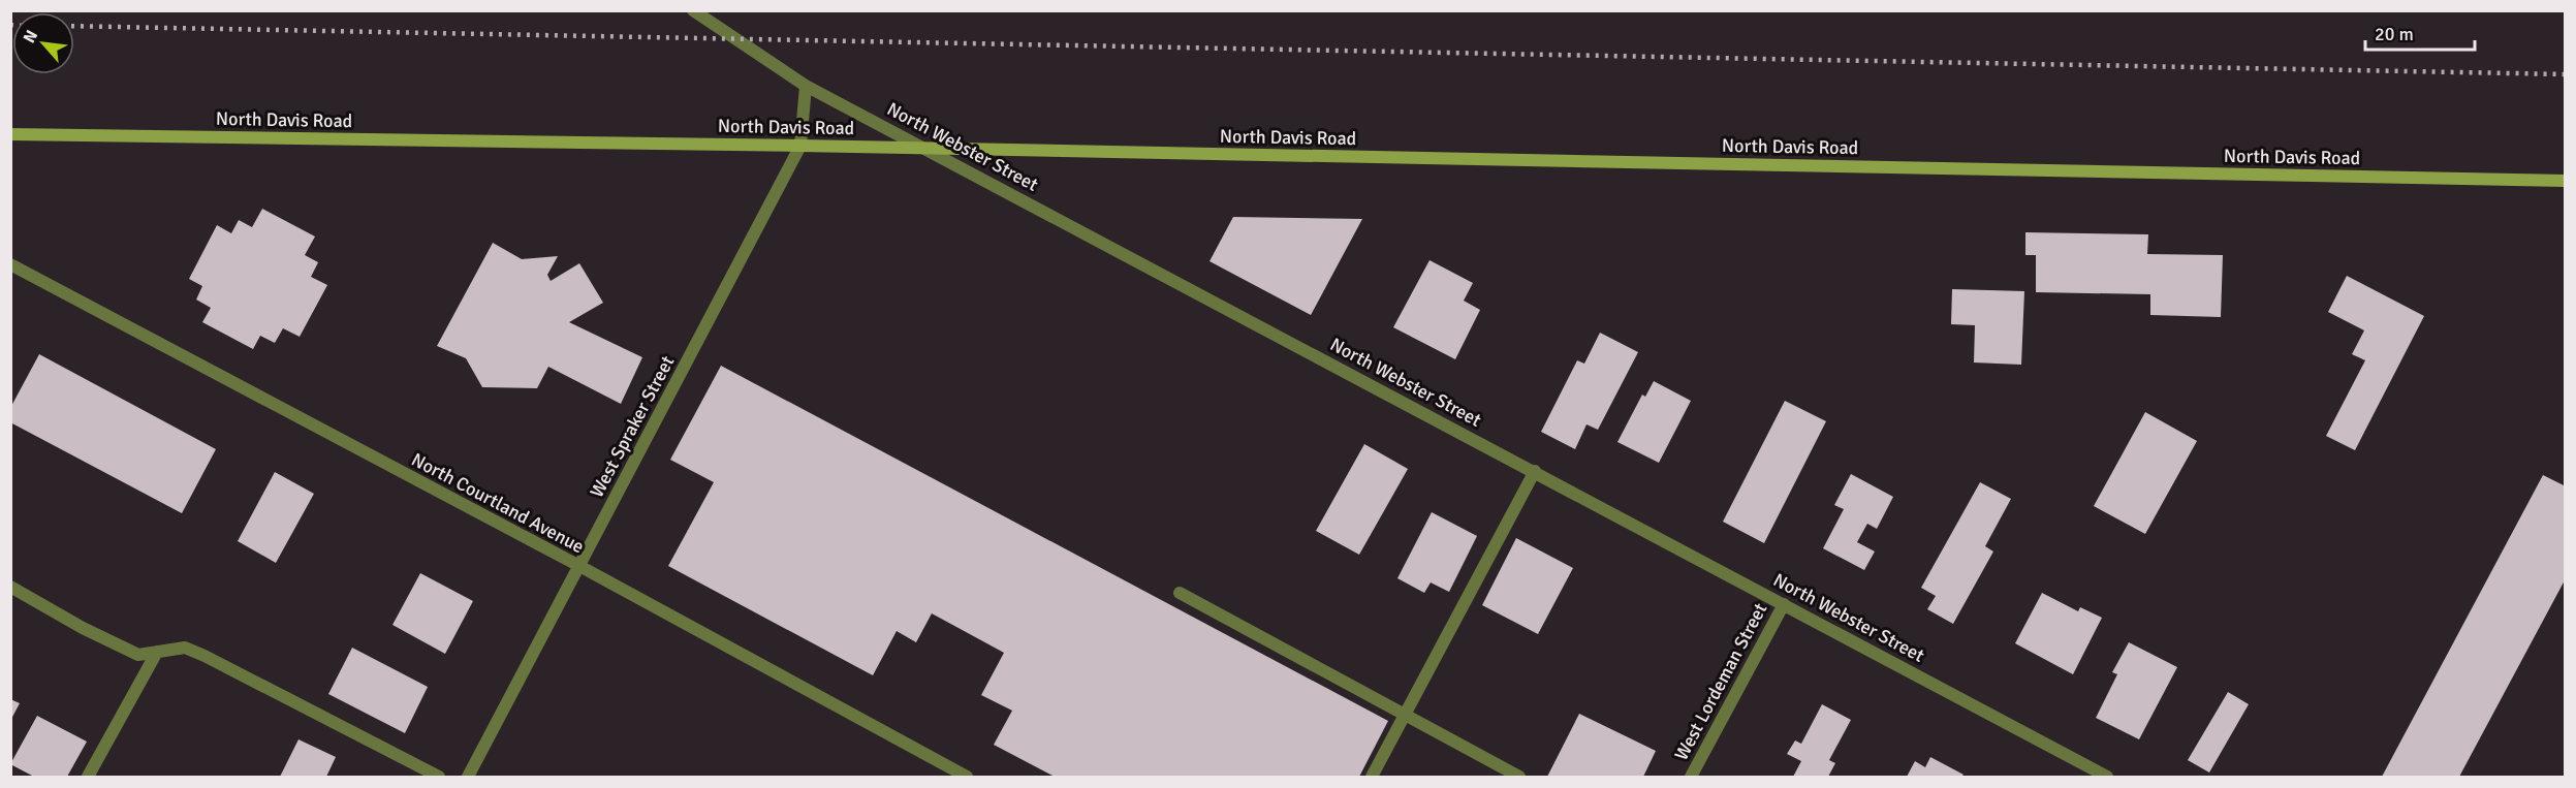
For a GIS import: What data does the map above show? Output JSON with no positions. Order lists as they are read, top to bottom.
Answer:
{
  "streets": {
    "street": [
      "North Davis Road",
      "North Webster Street",
      "West Spraker Street",
      "North Courtland Avenue",
      "West Lordeman Street"
    ]
  },
  "crossings": [
    ["North Davis Road", "North Webster Street"],
    ["North Davis Road", "West Spraker Street"],
    ["North Webster Street", "West Spraker Street"],
    ["North Webster Street", "West Lordeman Street"],
    ["West Spraker Street", "North Courtland Avenue"]
  ],
  "scale_bar": "20 m",
  "north": "top left"
}
